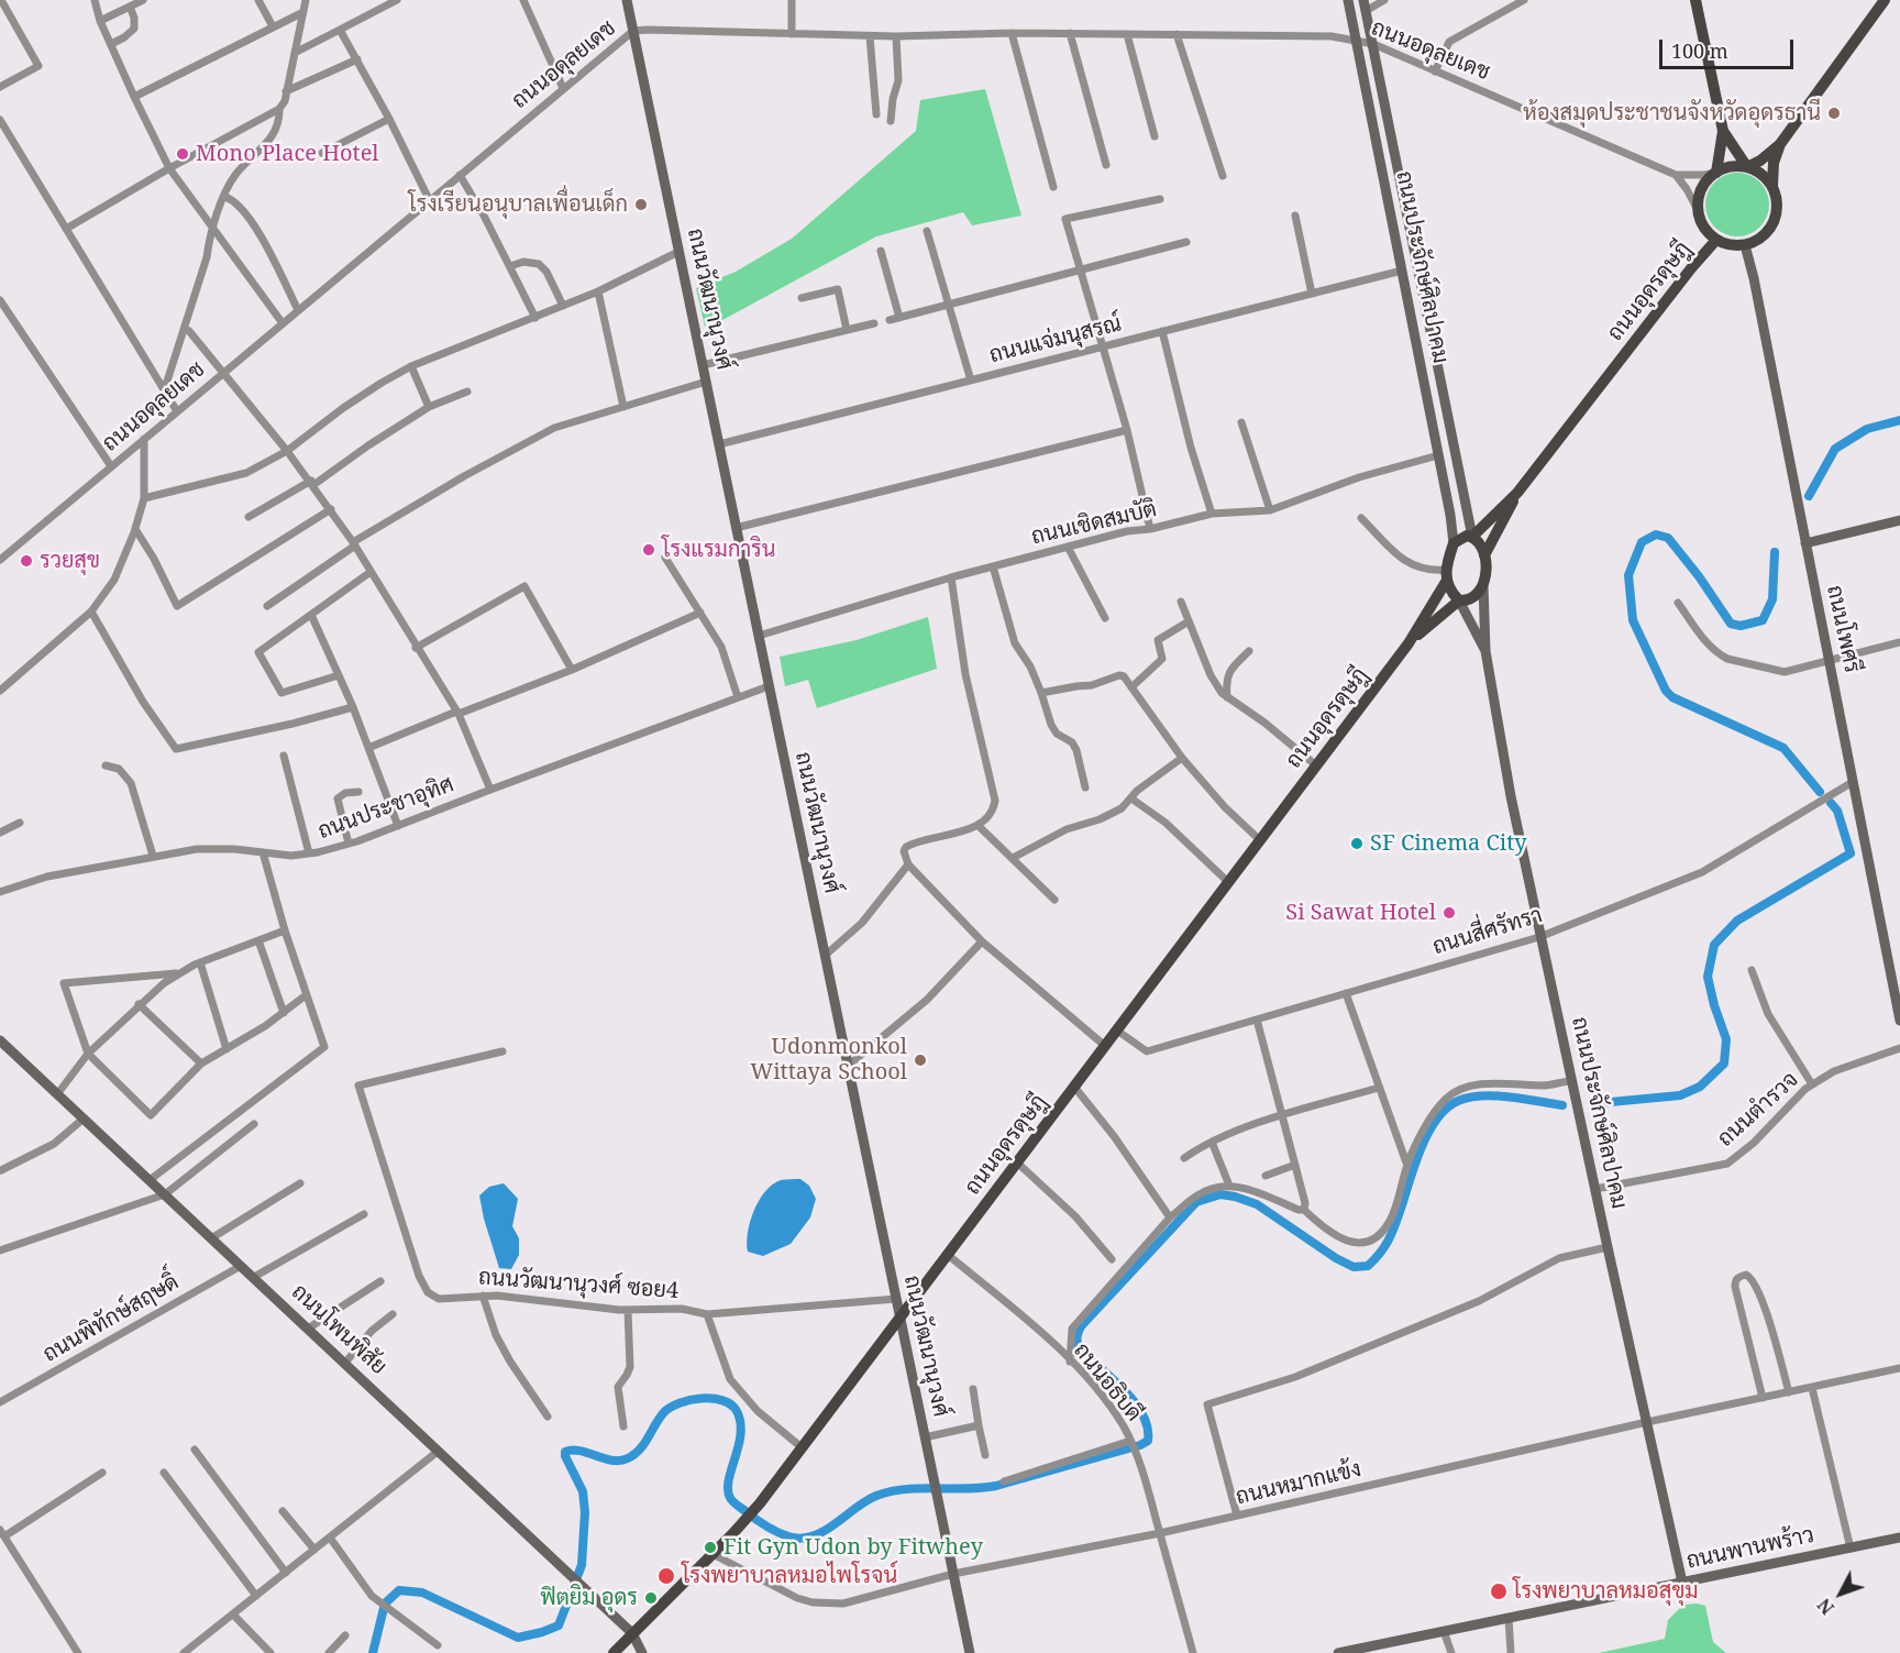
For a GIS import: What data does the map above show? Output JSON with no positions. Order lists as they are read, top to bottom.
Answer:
{
  "streets": {
    "main road": ["ถนนอุดรดุษฎี"],
    "street": [
      "ถนนอดุลยเดช",
      "ถนนประจักษ์ศิลปาคม",
      "ถนนวัฒนานุวงศ์",
      "ถนนแจ่มนุสรณ์",
      "ถนนเชิดสมบัติ",
      "ถนนโพศรี",
      "ถนนประชาอุทิศ",
      "ถนนสี่ศรัทรา",
      "ถนนตำรวจ",
      "ถนนวัฒนานุวงศ์ ซอย4",
      "ถนนพิทักษ์สฤษดิ์",
      "ถนนโพนพิสัย",
      "ถนนอธิบดี",
      "ถนนหมากแข้ง",
      "ถนนพานพร้าว"
    ]
  },
  "crossings": [
    ["ถนนอดุลยเดช", "ถนนประจักษ์ศิลปาคม"],
    ["ถนนอดุลยเดช", "ถนนอุดรดุษฎี"],
    ["ถนนอดุลยเดช", "ถนนวัฒนานุวงศ์"],
    ["ถนนอดุลยเดช", "ถนนโพศรี"],
    ["ถนนประจักษ์ศิลปาคม", "ถนนอุดรดุษฎี"],
    ["ถนนประจักษ์ศิลปาคม", "ถนนแจ่มนุสรณ์"],
    ["ถนนประจักษ์ศิลปาคม", "ถนนเชิดสมบัติ"],
    ["ถนนประจักษ์ศิลปาคม", "ถนนสี่ศรัทรา"],
    ["ถนนประจักษ์ศิลปาคม", "ถนนตำรวจ"],
    ["ถนนประจักษ์ศิลปาคม", "ถนนหมากแข้ง"],
    ["ถนนประจักษ์ศิลปาคม", "ถนนพานพร้าว"],
    ["ถนนอุดรดุษฎี", "ถนนวัฒนานุวงศ์"],
    ["ถนนอุดรดุษฎี", "ถนนโพศรี"],
    ["ถนนอุดรดุษฎี", "ถนนสี่ศรัทรา"],
    ["ถนนอุดรดุษฎี", "ถนนโพนพิสัย"],
    ["ถนนอุดรดุษฎี", "ถนนอธิบดี"],
    ["ถนนอุดรดุษฎี", "ถนนหมากแข้ง"],
    ["ถนนวัฒนานุวงศ์", "ถนนแจ่มนุสรณ์"],
    ["ถนนวัฒนานุวงศ์", "ถนนเชิดสมบัติ"],
    ["ถนนวัฒนานุวงศ์", "ถนนประชาอุทิศ"],
    ["ถนนวัฒนานุวงศ์", "ถนนวัฒนานุวงศ์ ซอย4"],
    ["ถนนวัฒนานุวงศ์", "ถนนหมากแข้ง"],
    ["ถนนโพศรี", "ถนนสี่ศรัทรา"],
    ["ถนนพิทักษ์สฤษดิ์", "ถนนโพนพิสัย"],
    ["ถนนอธิบดี", "ถนนหมากแข้ง"]
  ],
  "places": [
    "ห้องสมุดประชาชนจังหวัดอุดรธานี",
    "Mono Place Hotel",
    "โรงเรียนอนุบาลเพื่อนเด็ก",
    "โรงแรมการิน",
    "รวยสุข",
    "SF Cinema City",
    "Si Sawat Hotel",
    "Udonmonkol Wittaya School",
    "Fit Gyn Udon by Fitwhey",
    "โรงพยาบาลหมอไพโรจน์",
    "โรงพยาบาลหมอสุขุม",
    "ฟิตยิม อุดร"
  ],
  "scale_bar": "100 m",
  "north": "bottom left"
}
